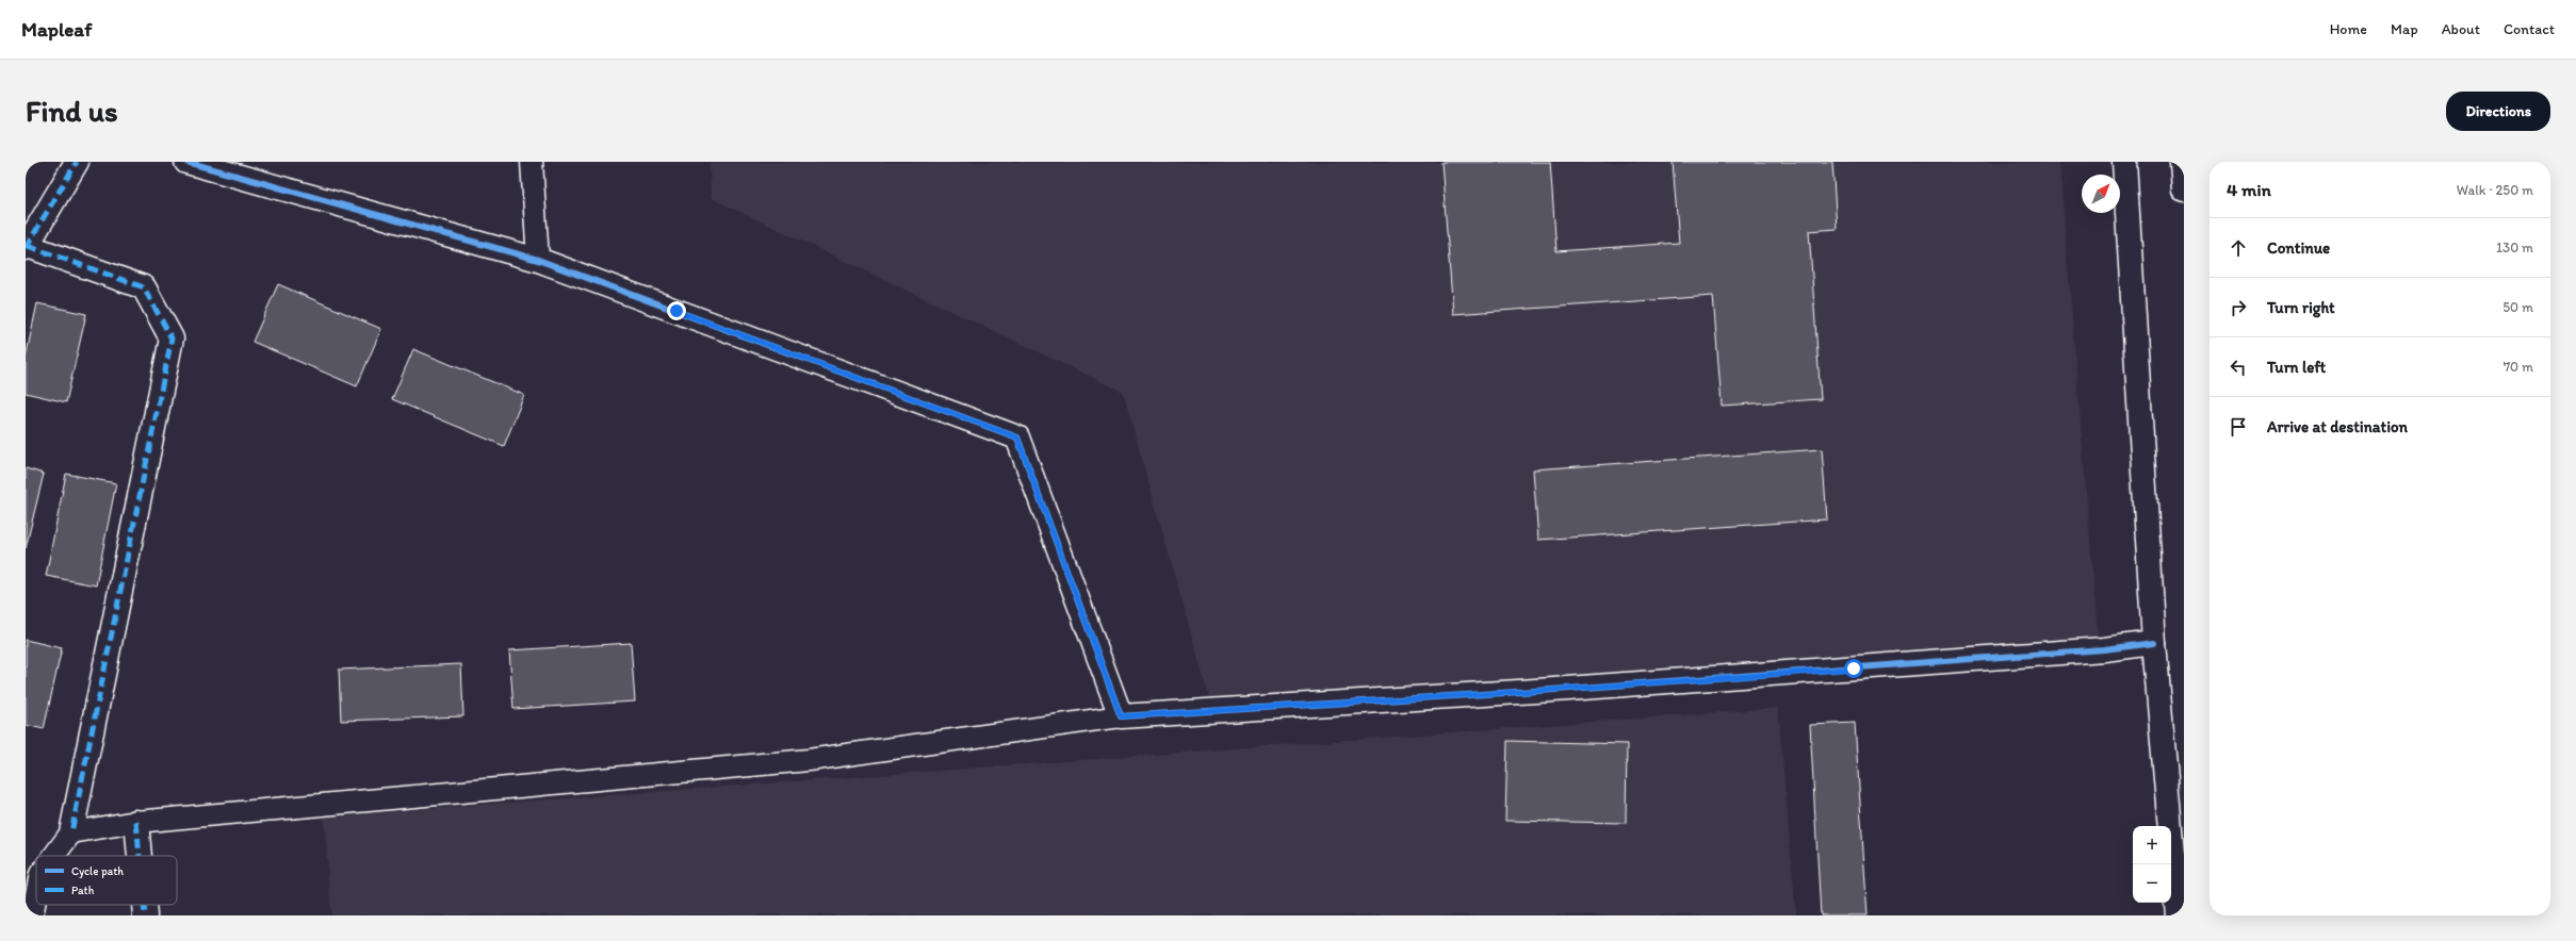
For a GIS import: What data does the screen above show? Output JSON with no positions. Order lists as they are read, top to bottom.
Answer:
{
  "legend": ["Cycle path", "Path"],
  "north": "top right",
  "page": {
    "header": "Mapleaf",
    "nav": [
      "Home",
      "Map",
      "About",
      "Contact"
    ],
    "buttons": "Directions",
    "title": "Find us",
    "heading": ["4 min", "Walk · 250 m"],
    "list": [
      ["Continue", "130 m"],
      ["Turn right", "50 m"],
      ["Turn left", "70 m"],
      "Arrive at destination"
    ],
    "map_buttons": ["+", "−"]
  }
}
